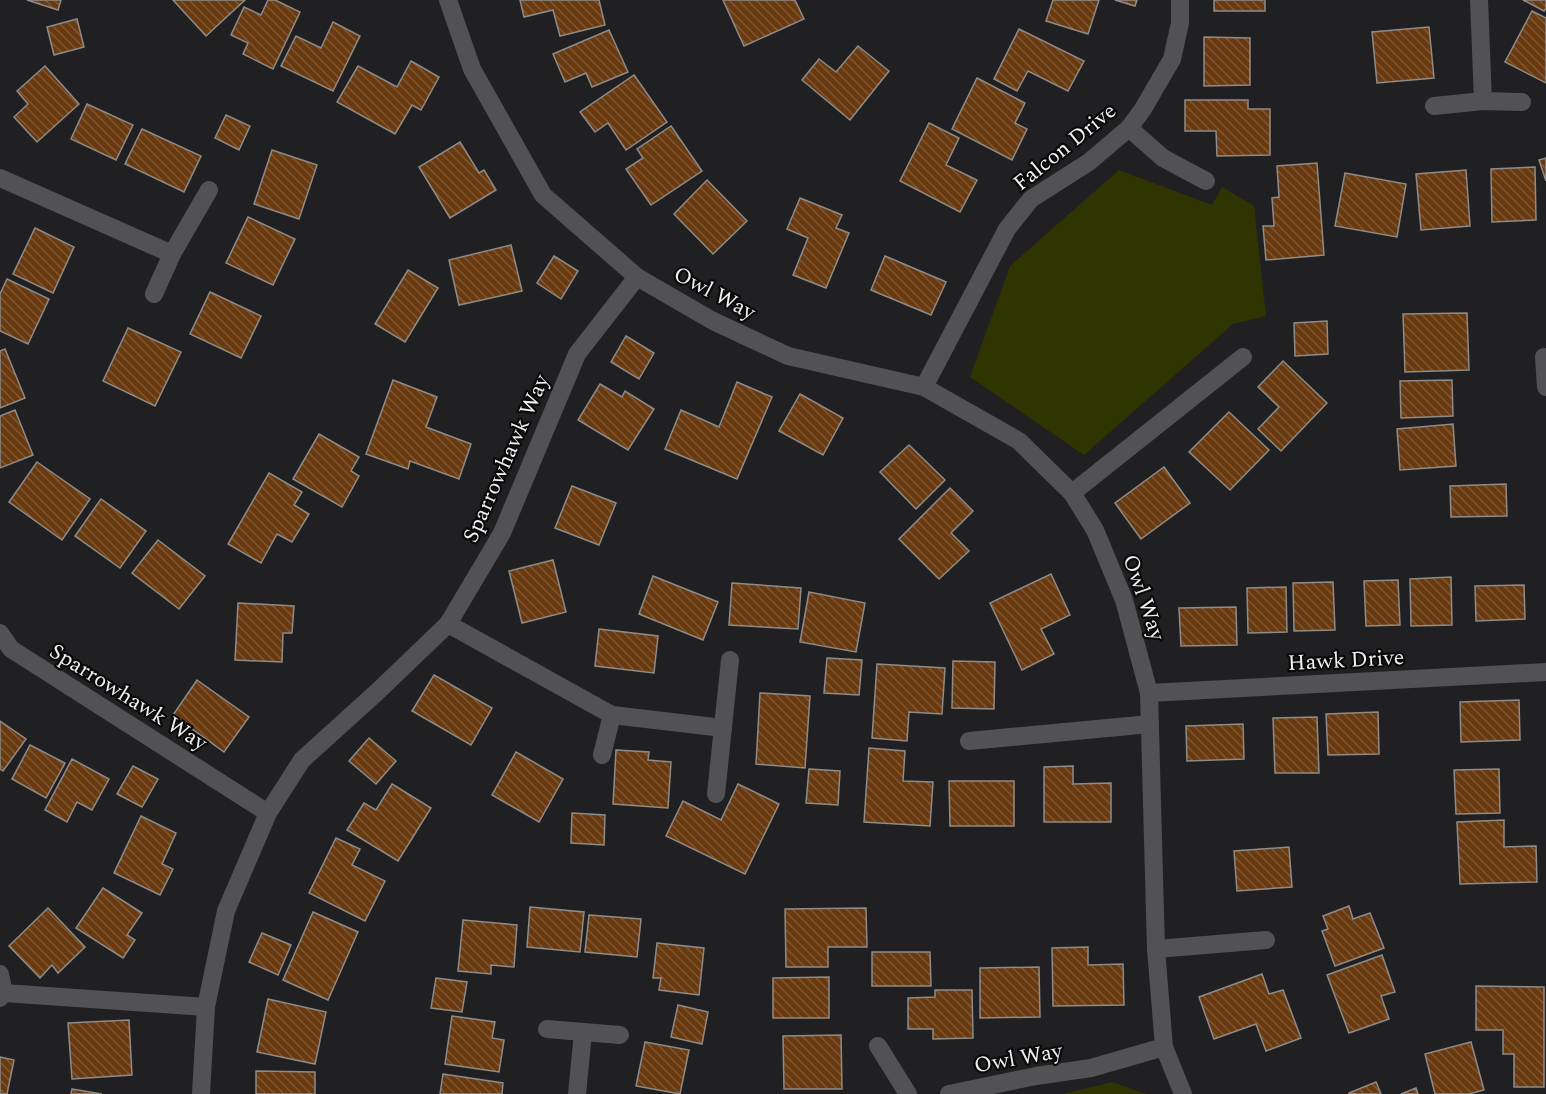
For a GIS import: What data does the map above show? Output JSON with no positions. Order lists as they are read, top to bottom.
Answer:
{
  "streets": {
    "street": [
      "Falcon Drive",
      "Owl Way",
      "Sparrowhawk Way",
      "Hawk Drive"
    ]
  },
  "crossings": [
    ["Falcon Drive", "Owl Way"],
    ["Owl Way", "Sparrowhawk Way"],
    ["Owl Way", "Hawk Drive"]
  ]
}
